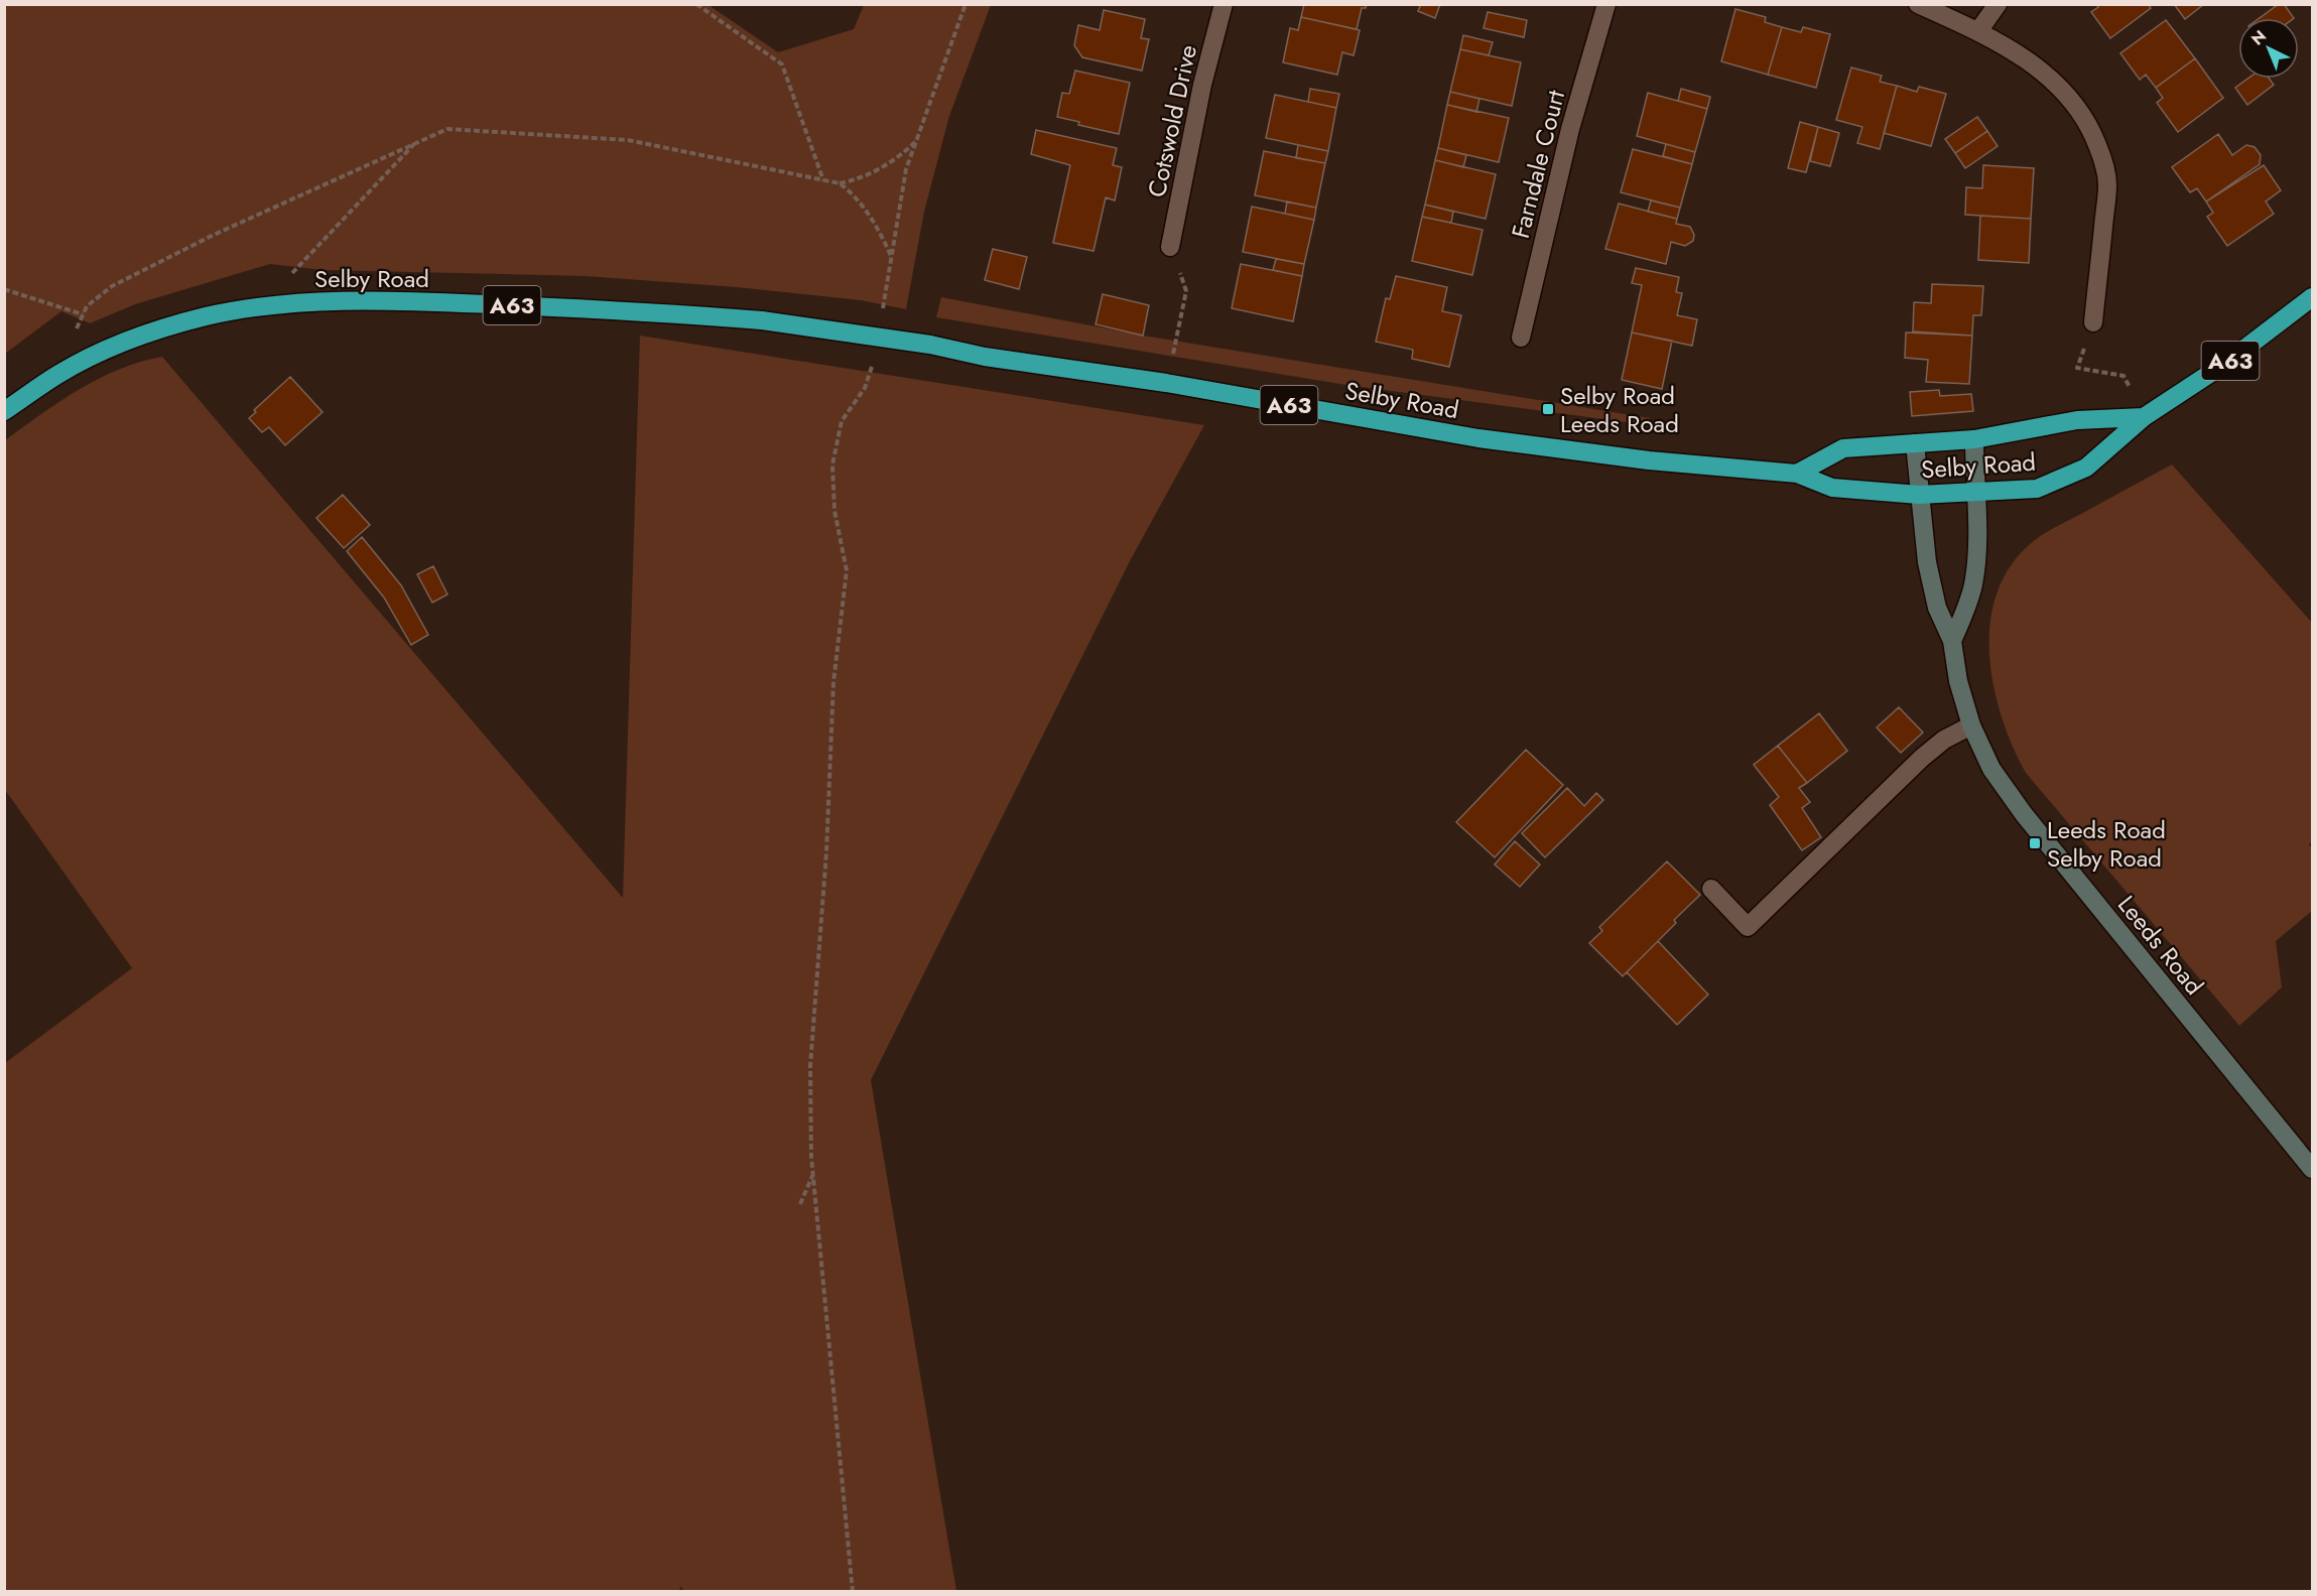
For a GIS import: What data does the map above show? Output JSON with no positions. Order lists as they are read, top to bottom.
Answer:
{
  "streets": {
    "highway": ["Selby Road", "A63"],
    "main road": ["Leeds Road"],
    "street": ["Cotswold Drive", "Farndale Court"]
  },
  "crossings": [
    ["Selby Road", "Leeds Road"]
  ],
  "places": {
    "transit": ["Selby Road Leeds Road", "Leeds Road Selby Road"]
  },
  "north": "top left"
}
